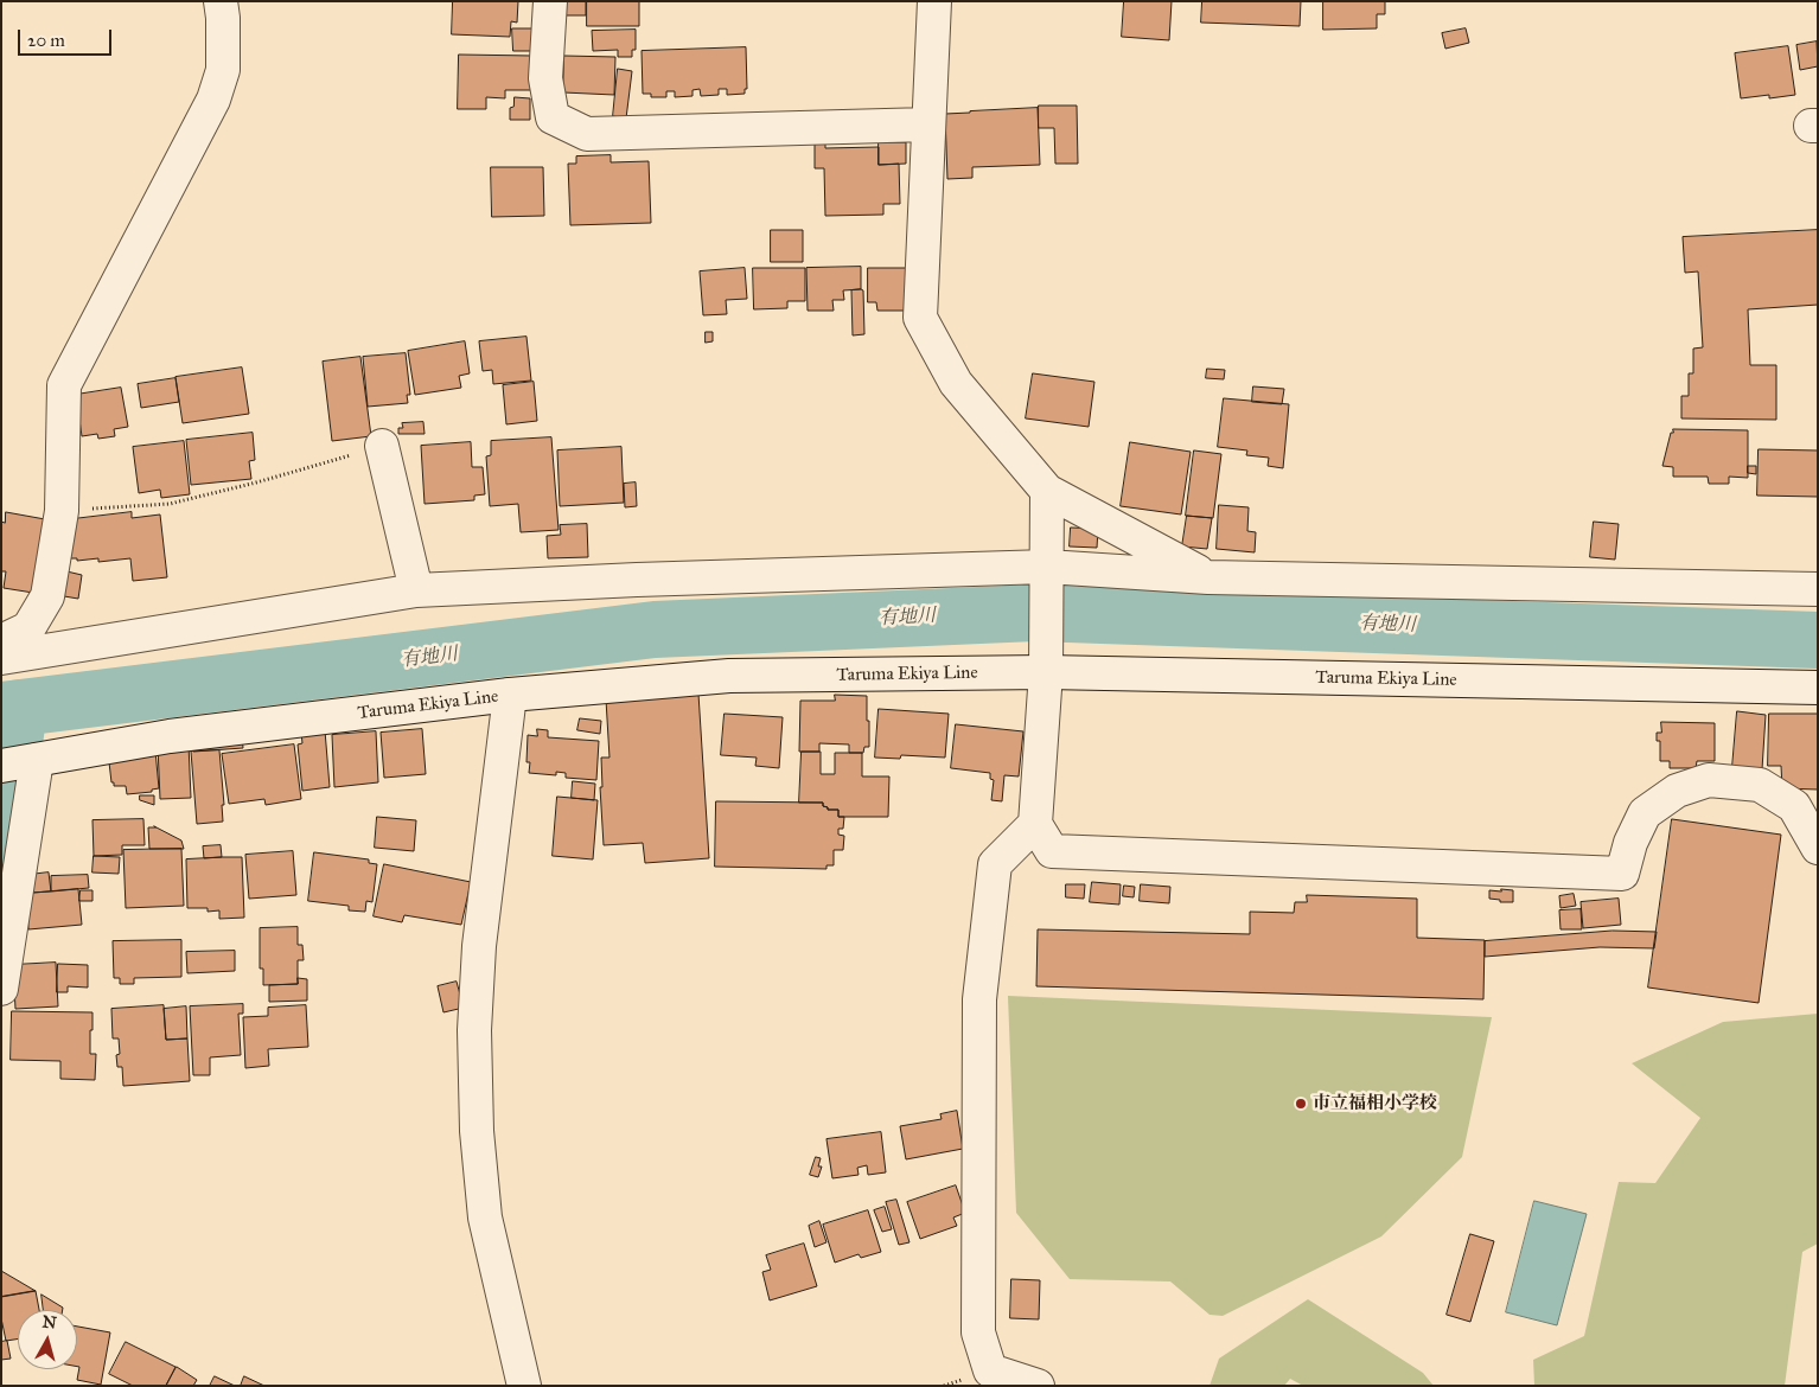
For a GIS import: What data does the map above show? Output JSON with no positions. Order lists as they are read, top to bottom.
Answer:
{
  "streets": {
    "street": ["Taruma Ekiya Line"]
  },
  "water": ["有地川"],
  "places": ["市立福相小学校"],
  "scale_bar": "20 m",
  "north": "top"
}
